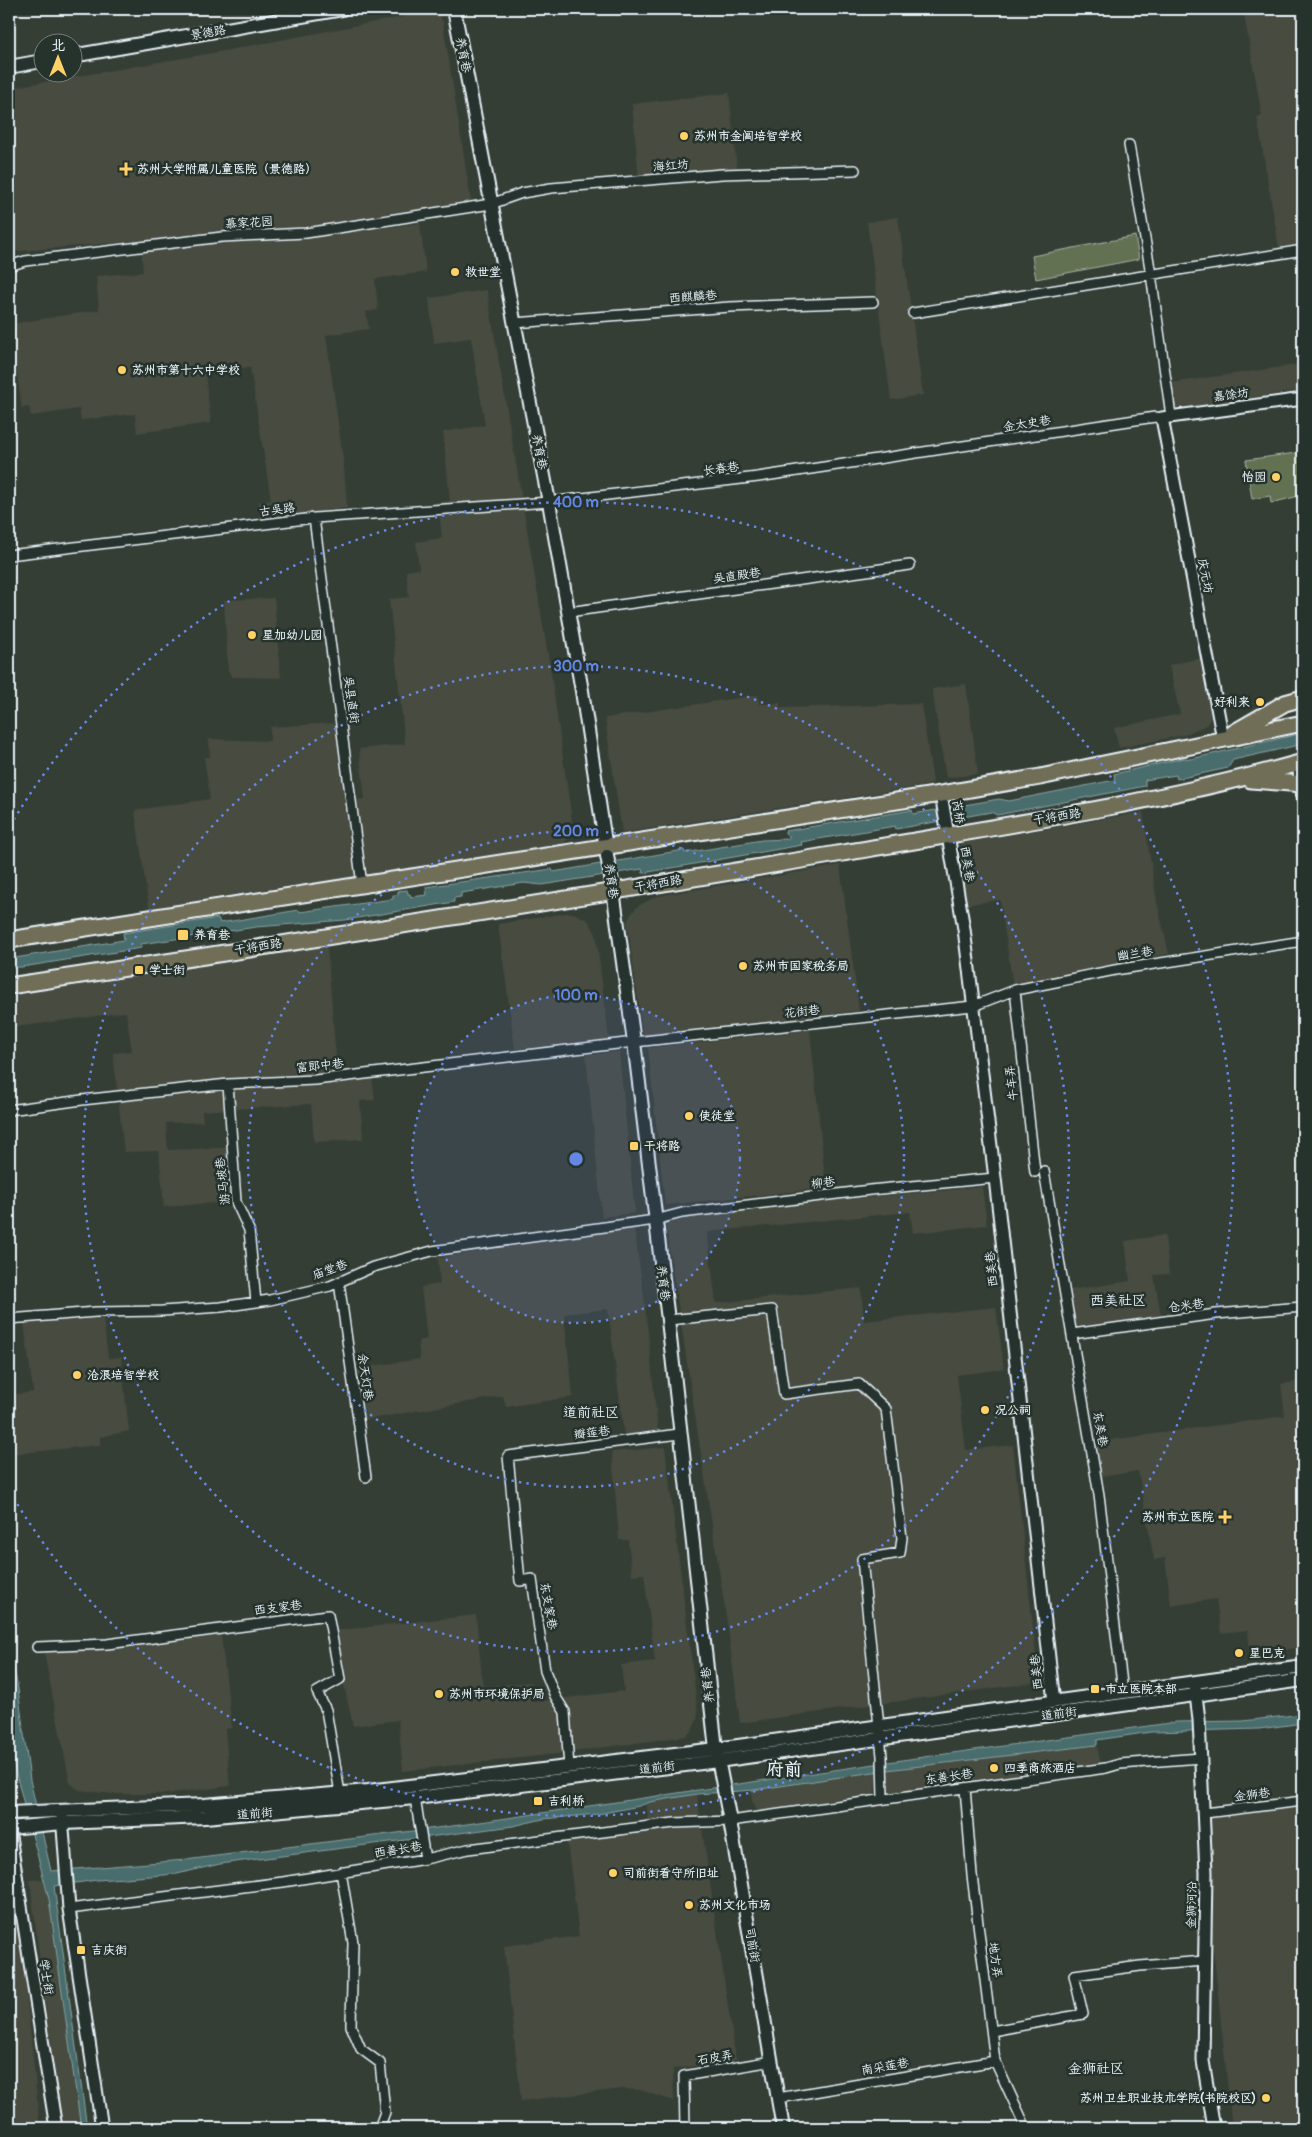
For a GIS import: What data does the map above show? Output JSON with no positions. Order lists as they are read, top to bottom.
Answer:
{
  "streets": {
    "main road": [
      "景德路",
      "养育巷",
      "干将西路",
      "道前街",
      "司前街"
    ],
    "street": [
      "海红坊",
      "慕家花园",
      "西麒麟巷",
      "嘉馀坊",
      "金太史巷",
      "长春巷",
      "古吴路",
      "吴直殿巷",
      "庆元坊",
      "吴县直街",
      "芮桥",
      "西美巷",
      "幽兰巷",
      "花街巷",
      "富郎中巷",
      "牛车弄",
      "游马坡巷",
      "柳巷",
      "庙堂巷",
      "仓米巷",
      "余天灯巷",
      "东美巷",
      "瓣莲巷",
      "东支家巷",
      "西支家巷",
      "东善长巷",
      "金狮巷",
      "西善长巷",
      "金狮河沿",
      "地方弄",
      "学士街",
      "石皮弄",
      "南采莲巷"
    ]
  },
  "crossings": [
    ["养育巷", "海红坊"],
    ["养育巷", "慕家花园"],
    ["养育巷", "西麒麟巷"],
    ["养育巷", "长春巷"],
    ["养育巷", "古吴路"],
    ["养育巷", "吴直殿巷"],
    ["养育巷", "干将西路"],
    ["养育巷", "花街巷"],
    ["养育巷", "富郎中巷"],
    ["养育巷", "柳巷"],
    ["养育巷", "庙堂巷"],
    ["养育巷", "瓣莲巷"],
    ["养育巷", "道前街"],
    ["养育巷", "司前街"],
    ["海红坊", "慕家花园"],
    ["嘉馀坊", "金太史巷"],
    ["嘉馀坊", "庆元坊"],
    ["金太史巷", "长春巷"],
    ["金太史巷", "庆元坊"],
    ["长春巷", "古吴路"],
    ["古吴路", "吴县直街"],
    ["芮桥", "干将西路"],
    ["芮桥", "西美巷"],
    ["干将西路", "西美巷"],
    ["西美巷", "幽兰巷"],
    ["西美巷", "花街巷"],
    ["西美巷", "柳巷"],
    ["西美巷", "道前街"],
    ["幽兰巷", "花街巷"],
    ["幽兰巷", "牛车弄"],
    ["花街巷", "富郎中巷"],
    ["富郎中巷", "游马坡巷"],
    ["牛车弄", "东美巷"],
    ["游马坡巷", "庙堂巷"],
    ["柳巷", "庙堂巷"],
    ["庙堂巷", "余天灯巷"],
    ["仓米巷", "东美巷"],
    ["东美巷", "道前街"],
    ["瓣莲巷", "东支家巷"],
    ["东支家巷", "道前街"],
    ["西支家巷", "道前街"],
    ["道前街", "金狮河沿"],
    ["道前街", "司前街"],
    ["道前街", "学士街"],
    ["东善长巷", "西善长巷"],
    ["东善长巷", "金狮河沿"],
    ["东善长巷", "司前街"],
    ["东善长巷", "地方弄"],
    ["金狮巷", "金狮河沿"],
    ["西善长巷", "司前街"],
    ["司前街", "石皮弄"],
    ["司前街", "南采莲巷"],
    ["地方弄", "南采莲巷"]
  ],
  "districts": [
    "西美社区",
    "道前社区",
    "府前",
    "金狮社区"
  ],
  "places": {
    "other": [
      "苏州市金阊培智学校",
      "救世堂",
      "苏州市第十六中学校",
      "怡园",
      "星加幼儿园",
      "好利来",
      "苏州市国家税务局",
      "使徒堂",
      "沧浪培智学校",
      "况公祠",
      "星巴克",
      "苏州市环境保护局",
      "四季商旅酒店",
      "司前街看守所旧址",
      "苏州文化市场",
      "苏州卫生职业技术学院(书院校区)"
    ],
    "health": ["苏州大学附属儿童医院（景德路）", "苏州市立医院"],
    "transit": [
      "养育巷",
      "学士街",
      "干将路",
      "市立医院本部",
      "吉利桥",
      "吉庆街"
    ]
  },
  "north": "top",
  "rings": [
    "400 m",
    "300 m",
    "200 m",
    "100 m"
  ]
}
